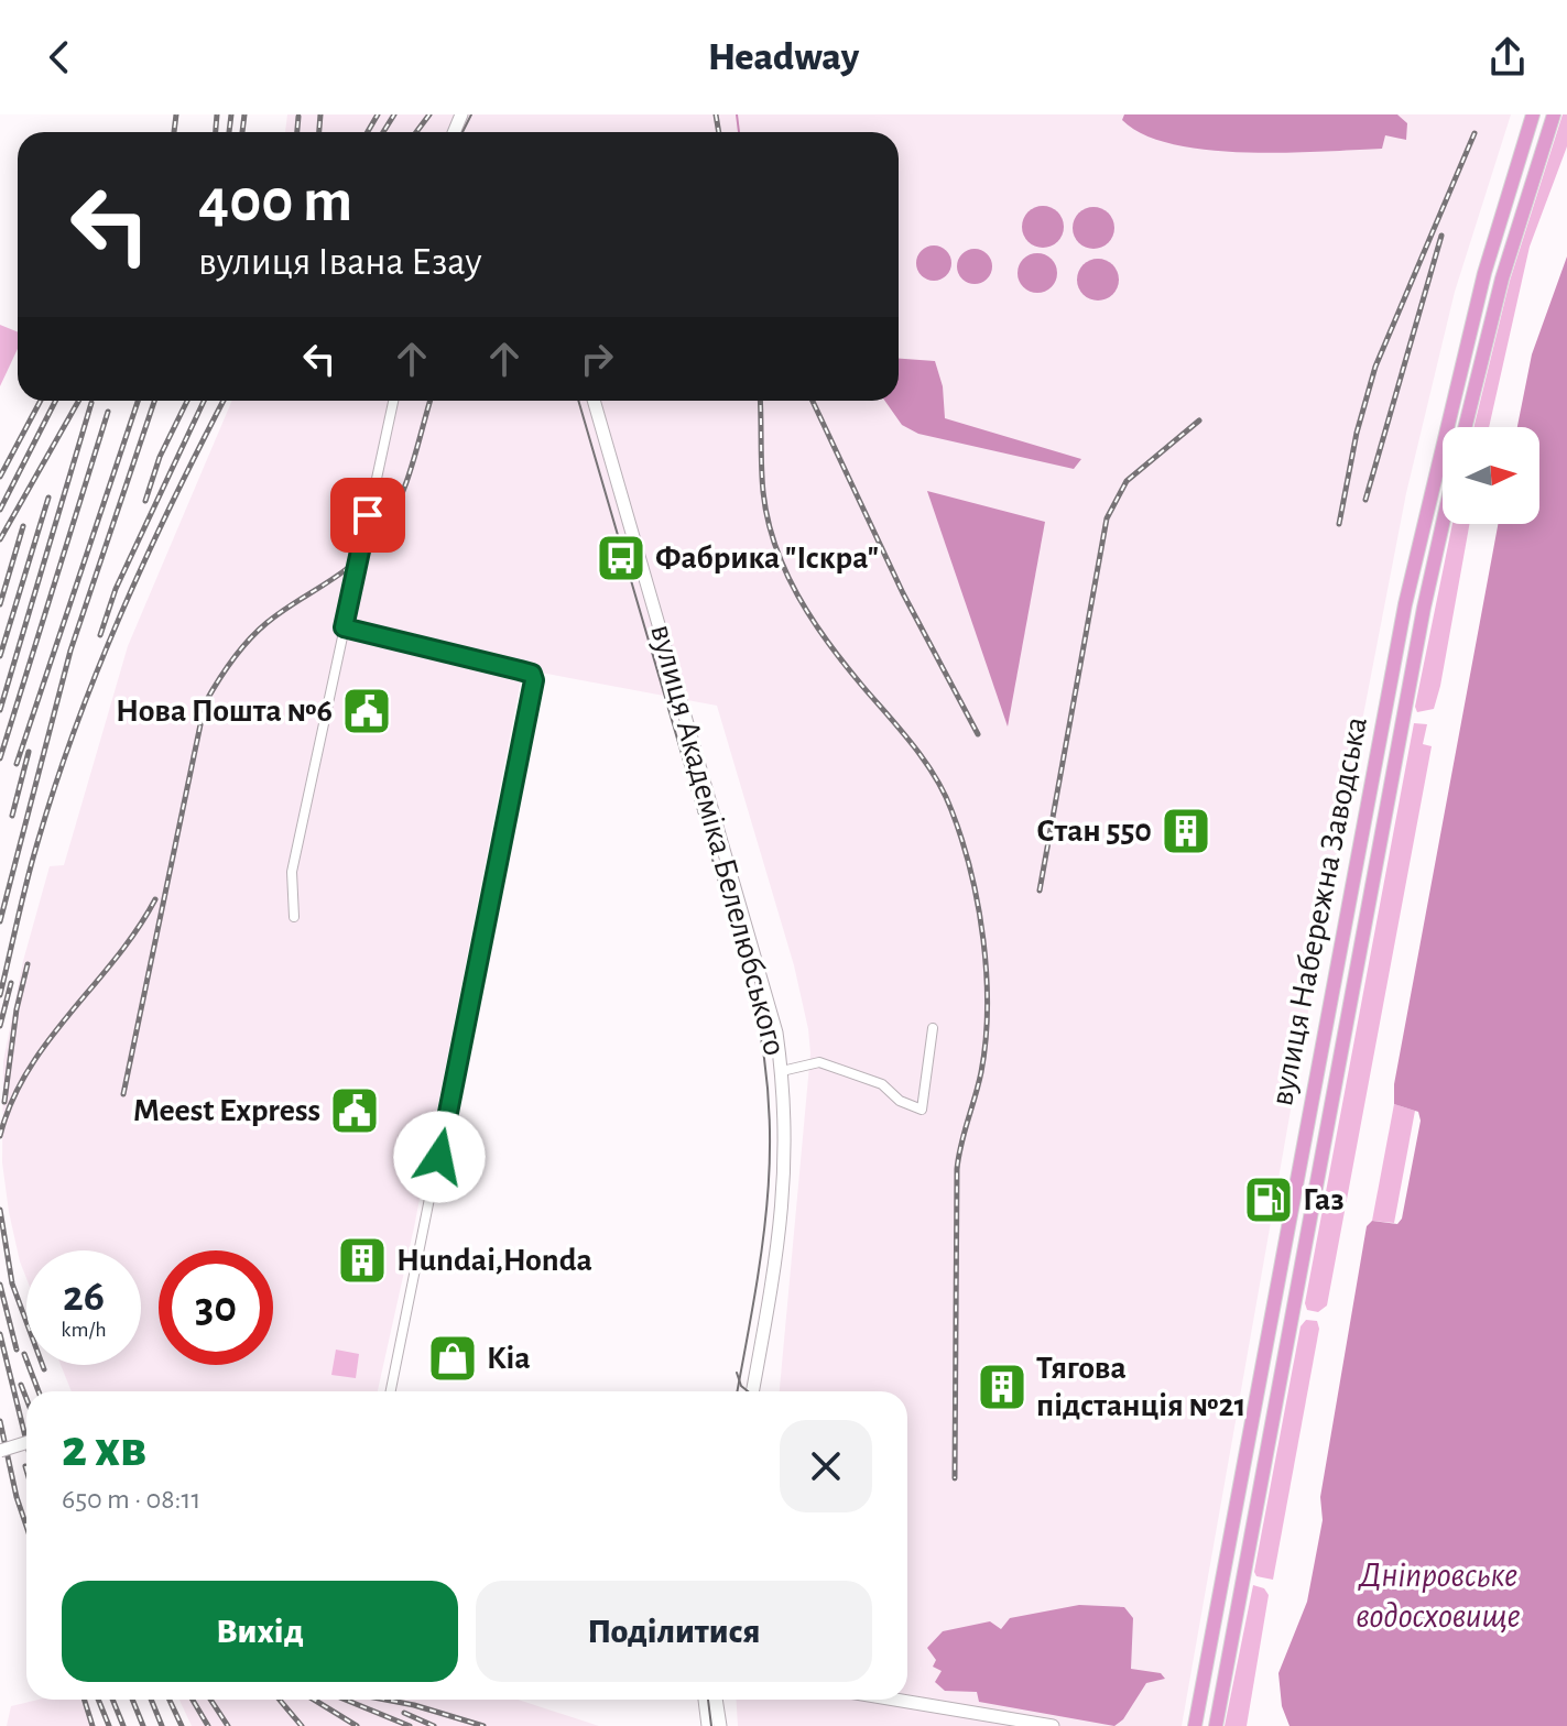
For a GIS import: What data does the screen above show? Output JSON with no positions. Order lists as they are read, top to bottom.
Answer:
{
  "streets": {
    "main road": ["вулиця Набережна Заводська"],
    "street": ["вулиця Академіка Белелюбського"]
  },
  "water": ["Дніпровське водосховище"],
  "places": {
    "bus stop": ["Фабрика \"Іскра\""],
    "public building": ["Нова Пошта №6", "Meest Express"],
    "building": ["Стан 550", "Hundai,Honda", "Тягова пiдстанцiя №21"],
    "fuel station": ["Газ"],
    "shop": ["Kia"]
  },
  "north": "right",
  "page": {
    "header": "Headway",
    "turn": ["400 m", "вулиця Івана Езау"],
    "speed": "26 km/h",
    "limit": "30",
    "heading": ["2 хв", "650 m · 08:11"],
    "buttons": ["Вихід", "Поділитися"]
  }
}
